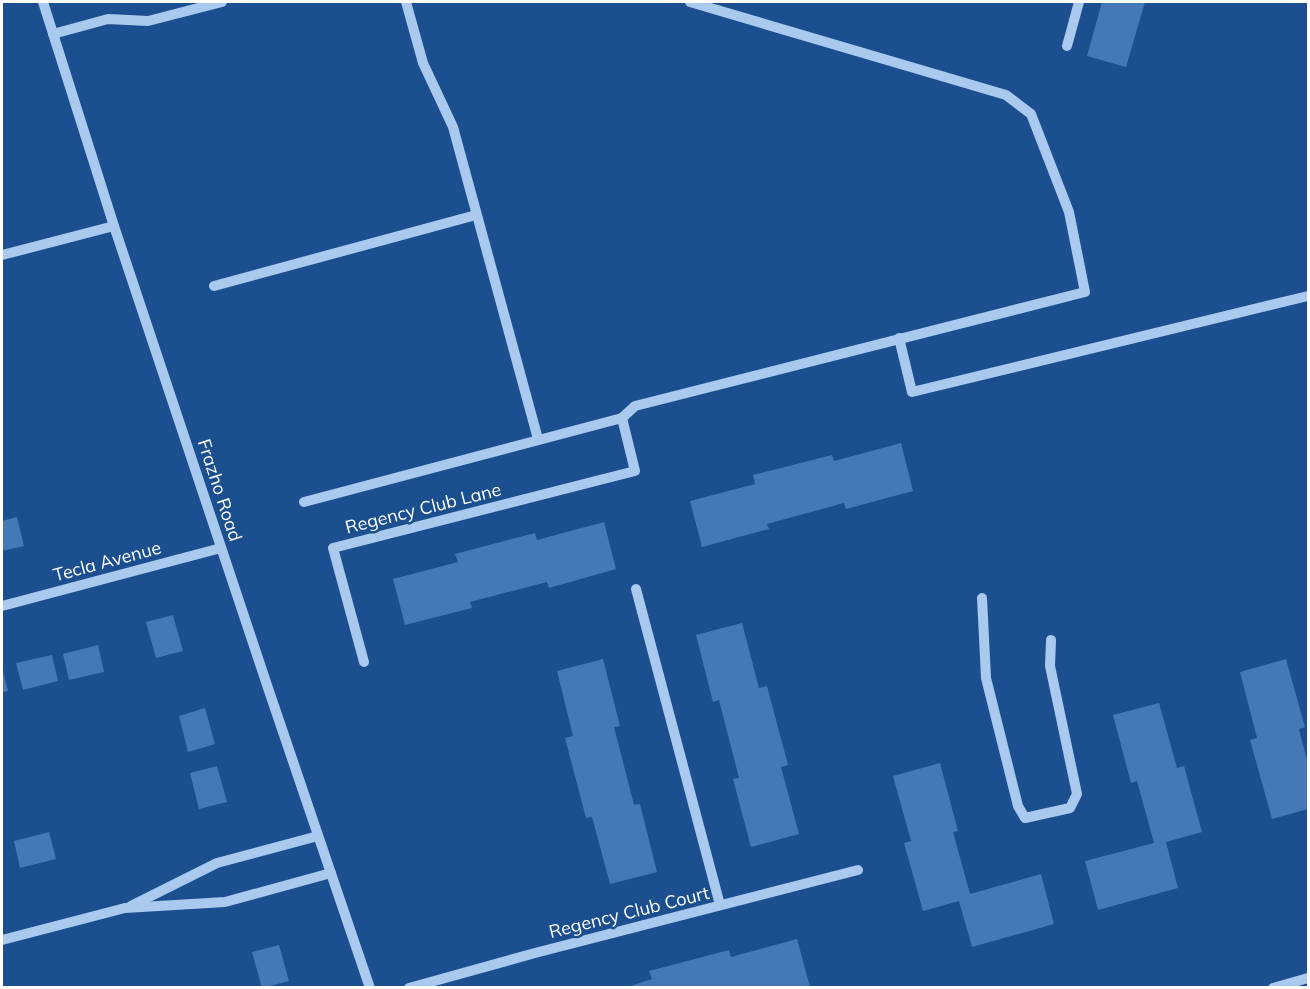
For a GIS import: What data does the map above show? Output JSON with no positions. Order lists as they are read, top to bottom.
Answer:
{
  "streets": {
    "street": [
      "Frazho Road",
      "Regency Club Lane",
      "Tecla Avenue",
      "Regency Club Court"
    ]
  },
  "crossings": [
    ["Frazho Road", "Tecla Avenue"]
  ]
}
